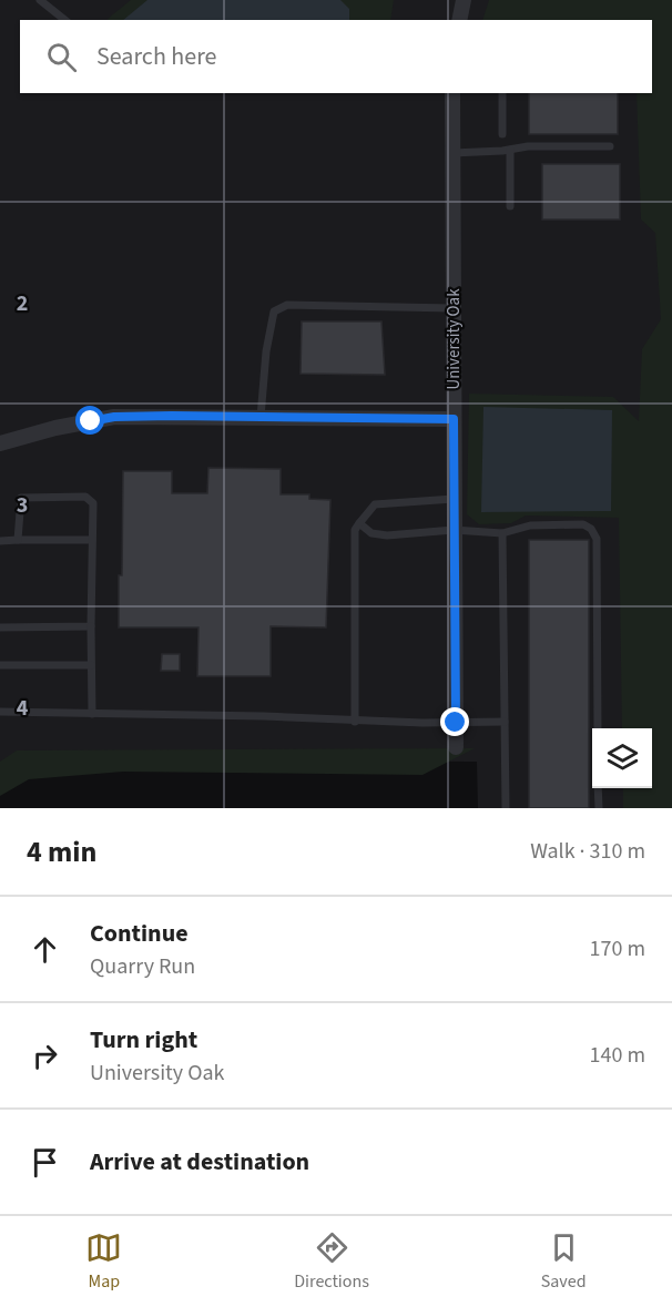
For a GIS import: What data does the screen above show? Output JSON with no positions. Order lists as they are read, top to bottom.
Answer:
{
  "streets": {
    "street": ["University Oak"]
  },
  "page": {
    "search": "Search here",
    "heading": ["4 min", "Walk · 310 m"],
    "list": [
      ["Continue", "Quarry Run", "170 m"],
      ["Turn right", "University Oak", "140 m"],
      "Arrive at destination"
    ],
    "nav": ["Map", "Directions", "Saved"]
  },
  "grid": {
    "rows": ["2", "3", "4"]
  }
}
